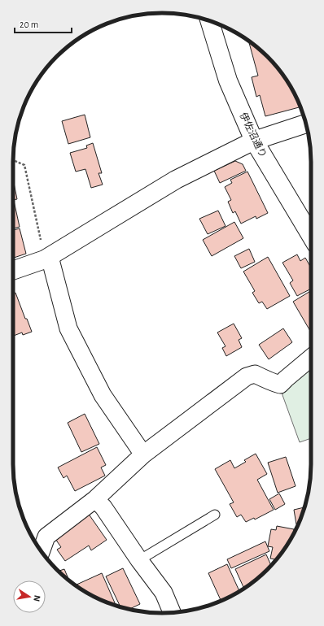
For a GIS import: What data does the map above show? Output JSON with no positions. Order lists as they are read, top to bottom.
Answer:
{
  "streets": {
    "street": ["伊佐沼通り"]
  },
  "scale_bar": "20 m",
  "north": "right"
}
